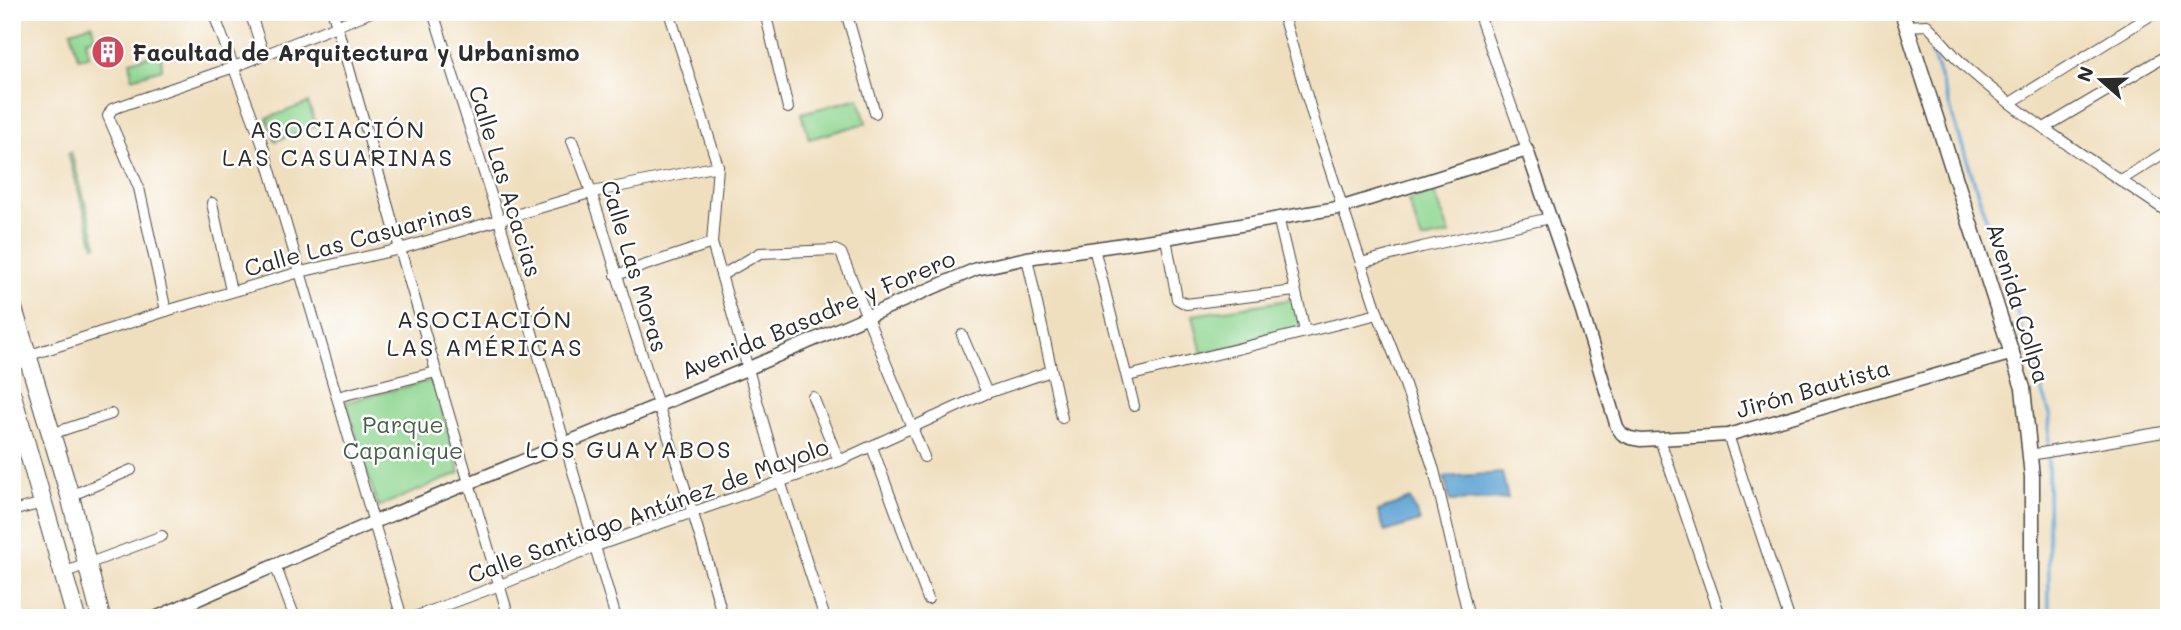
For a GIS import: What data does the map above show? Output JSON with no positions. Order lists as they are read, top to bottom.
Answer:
{
  "streets": {
    "main road": ["Avenida Collpa"],
    "street": [
      "Calle Las Acacias",
      "Calle Las Casuarinas",
      "Calle Las Moras",
      "Avenida Basadre y Forero",
      "Jirón Bautista",
      "Calle Santiago Antúnez de Mayolo"
    ]
  },
  "crossings": [
    ["Calle Las Acacias", "Calle Las Casuarinas"],
    ["Calle Las Acacias", "Avenida Basadre y Forero"],
    ["Calle Las Acacias", "Calle Santiago Antúnez de Mayolo"],
    ["Calle Las Casuarinas", "Calle Las Moras"],
    ["Calle Las Moras", "Avenida Basadre y Forero"],
    ["Calle Las Moras", "Calle Santiago Antúnez de Mayolo"],
    ["Avenida Collpa", "Jirón Bautista"]
  ],
  "districts": ["ASOCIACIÓN LAS CASUARINAS", "ASOCIACIÓN LAS AMÉRICAS", "LOS GUAYABOS"],
  "parks": ["Parque Capanique"],
  "places": {
    "building": ["Facultad de Arquitectura y Urbanismo"]
  },
  "north": "left"
}
